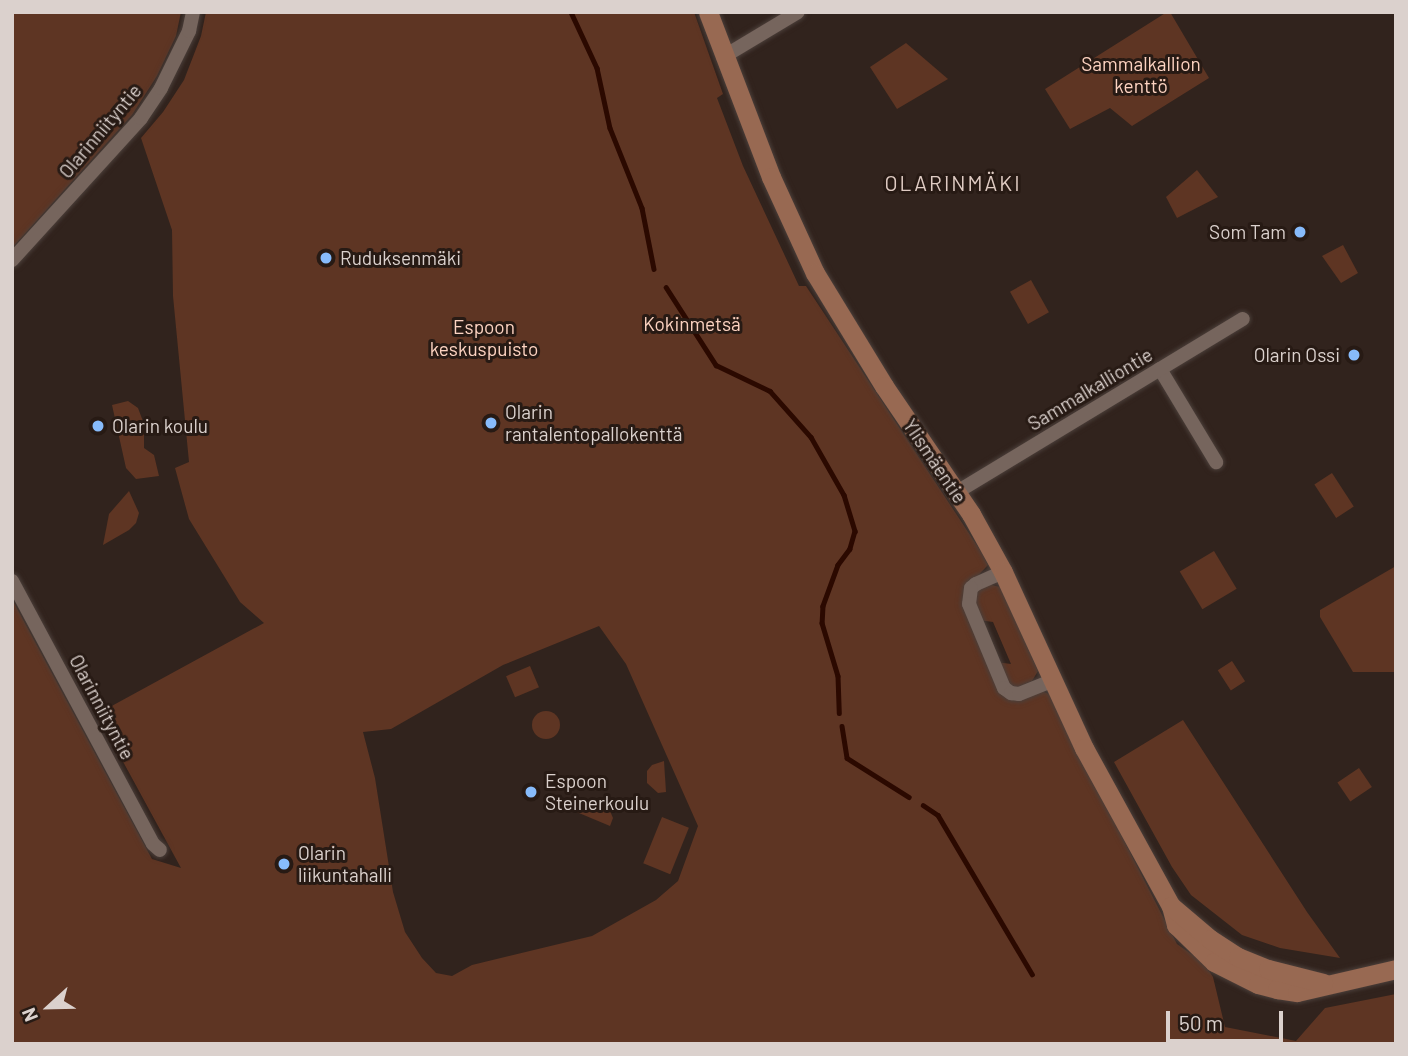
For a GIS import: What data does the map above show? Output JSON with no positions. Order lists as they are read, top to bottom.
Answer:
{
  "streets": {
    "main road": ["Ylismäentie"],
    "street": ["Olarinniityntie", "Sammalkalliontie"]
  },
  "crossings": [
    ["Sammalkalliontie", "Ylismäentie"]
  ],
  "districts": ["OLARINMÄKI"],
  "parks": ["Sammalkallion kenttö", "Kokinmetsä", "Espoon keskuspuisto"],
  "places": [
    "Som Tam",
    "Ruduksenmäki",
    "Olarin Ossi",
    "Olarin rantalentopallokenttä",
    "Olarin koulu",
    "Espoon Steinerkoulu",
    "Olarin liikuntahalli"
  ],
  "scale_bar": "50 m",
  "north": "left"
}
